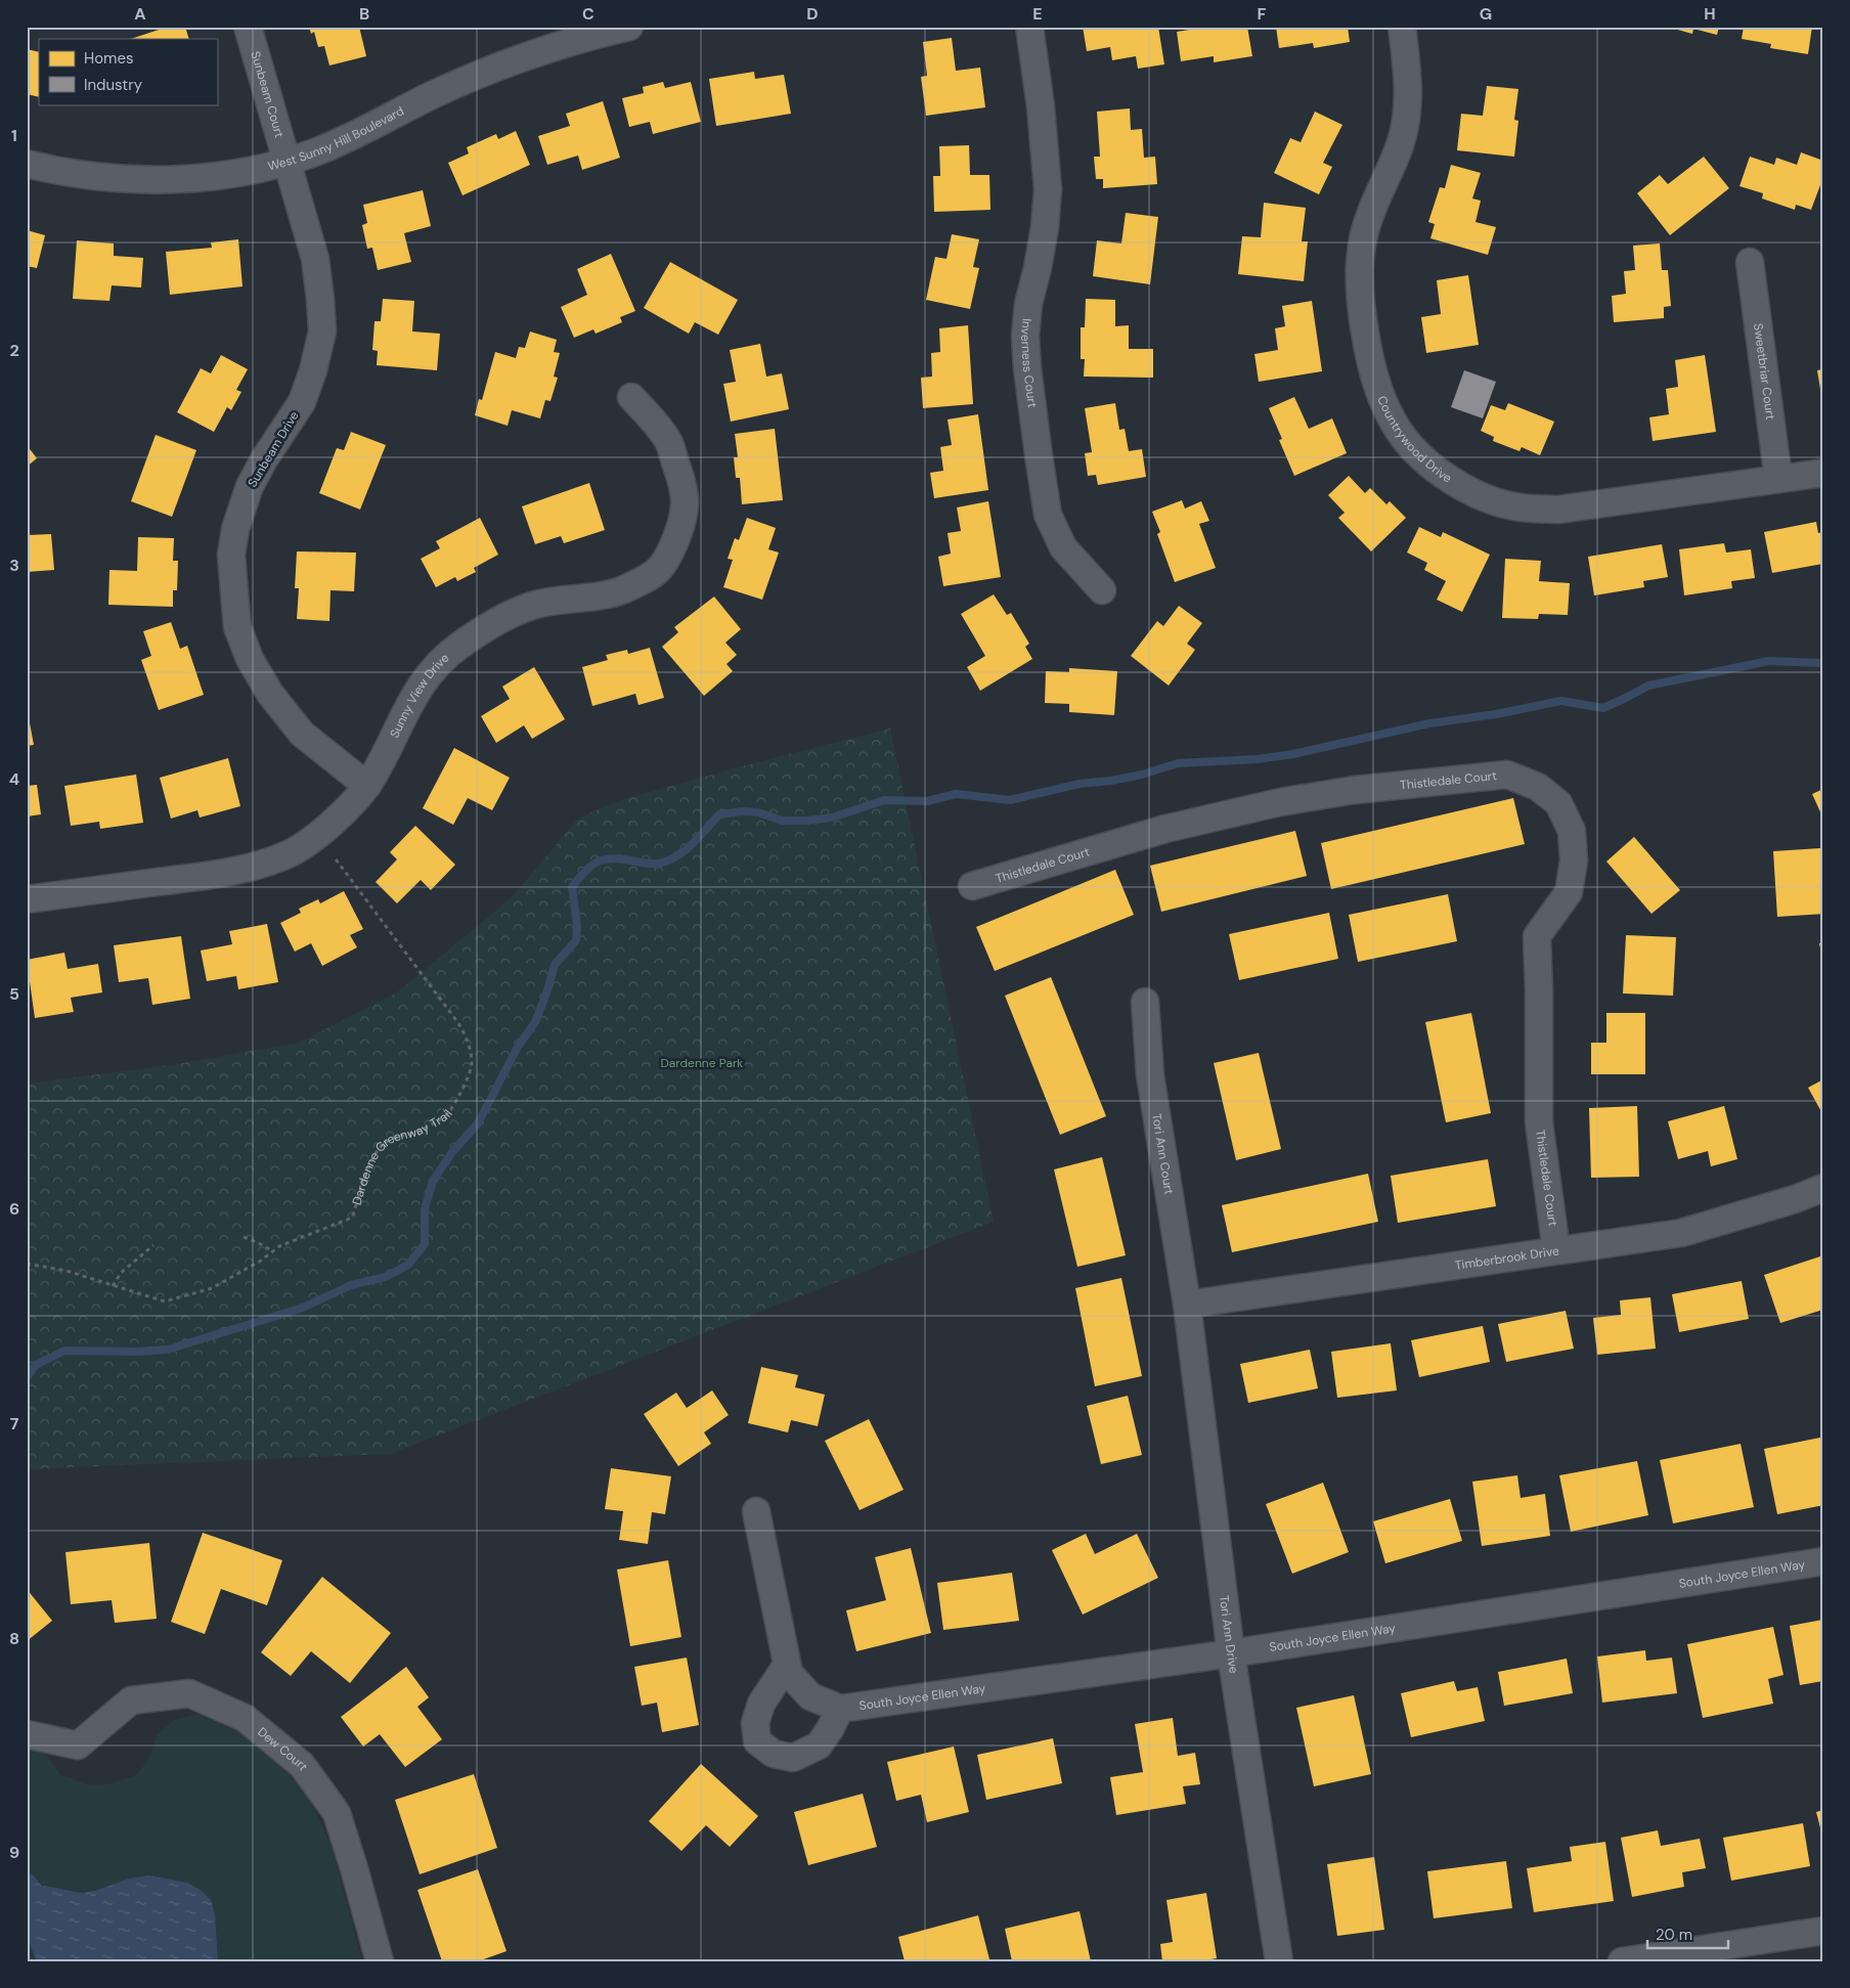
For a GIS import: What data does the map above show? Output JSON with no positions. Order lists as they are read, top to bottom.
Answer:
{
  "streets": {
    "street": [
      "Sunbeam Court",
      "West Sunny Hill Boulevard",
      "Inverness Court",
      "Sweetbriar Court",
      "Countrywood Drive",
      "Sunbeam Drive",
      "Sunny View Drive",
      "Thistledale Court",
      "Tori Ann Court",
      "Timberbrook Drive",
      "South Joyce Ellen Way",
      "Tori Ann Drive",
      "Dew Court"
    ],
    "path": ["Dardenne Greenway Trail"]
  },
  "crossings": [
    ["Sunbeam Court", "West Sunny Hill Boulevard"],
    ["Sunbeam Court", "Sunbeam Drive"],
    ["West Sunny Hill Boulevard", "Sunbeam Drive"],
    ["Sweetbriar Court", "Countrywood Drive"],
    ["Sunbeam Drive", "Sunny View Drive"],
    ["Sunny View Drive", "Dardenne Greenway Trail"],
    ["Thistledale Court", "Timberbrook Drive"],
    ["Tori Ann Court", "Timberbrook Drive"],
    ["Tori Ann Court", "Tori Ann Drive"],
    ["Timberbrook Drive", "Tori Ann Drive"],
    ["South Joyce Ellen Way", "Tori Ann Drive"]
  ],
  "parks": ["Dardenne Park"],
  "legend": ["Homes", "Industry"],
  "scale_bar": "20 m",
  "grid": {
    "columns": [
      "A",
      "B",
      "C",
      "D",
      "E",
      "F",
      "G",
      "H"
    ],
    "rows": [
      "1",
      "2",
      "3",
      "4",
      "5",
      "6",
      "7",
      "8",
      "9"
    ]
  }
}
